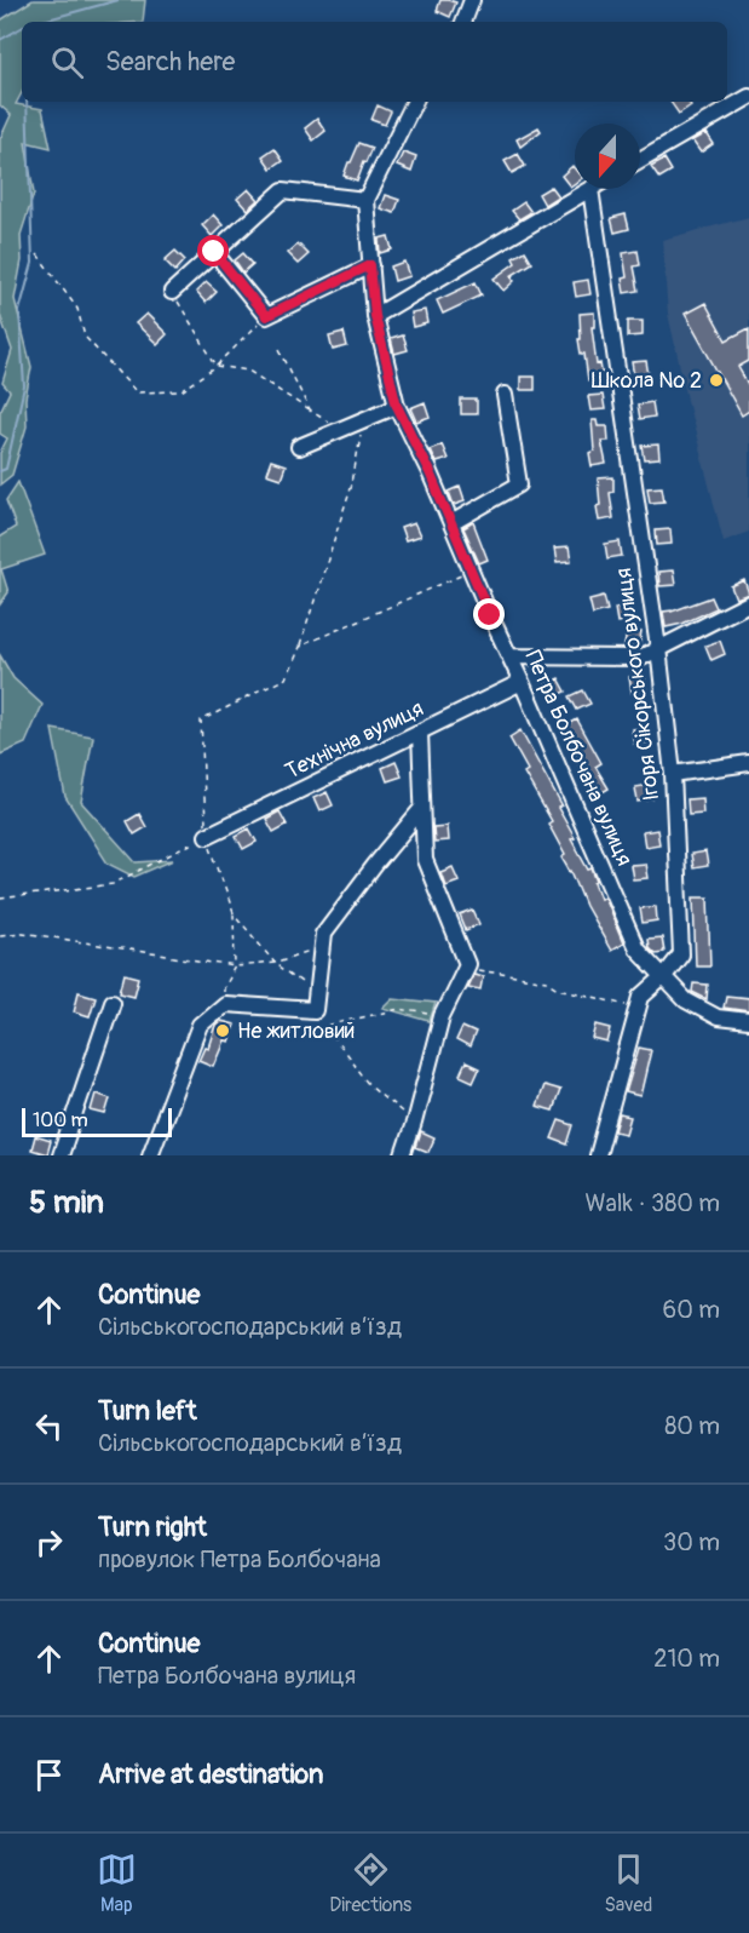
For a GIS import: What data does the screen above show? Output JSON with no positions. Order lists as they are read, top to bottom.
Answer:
{
  "streets": {
    "street": ["Ігоря Сікорського вулиця", "Технічна вулиця", "Петра Болбочана вулиця"]
  },
  "crossings": [
    ["Ігоря Сікорського вулиця", "Петра Болбочана вулиця"],
    ["Технічна вулиця", "Петра Болбочана вулиця"]
  ],
  "places": ["Школа № 2", "Не житловий"],
  "scale_bar": "100 m",
  "north": "bottom",
  "page": {
    "search": "Search here",
    "scale": "100 m",
    "heading": ["5 min", "Walk · 380 m"],
    "list": [
      ["Continue", "Сільськогосподарський в’їзд", "60 m"],
      ["Turn left", "Сільськогосподарський в’їзд", "80 m"],
      ["Turn right", "провулок Петра Болбочана", "30 m"],
      ["Continue", "Петра Болбочана вулиця", "210 m"],
      "Arrive at destination"
    ],
    "nav": ["Map", "Directions", "Saved"]
  }
}
